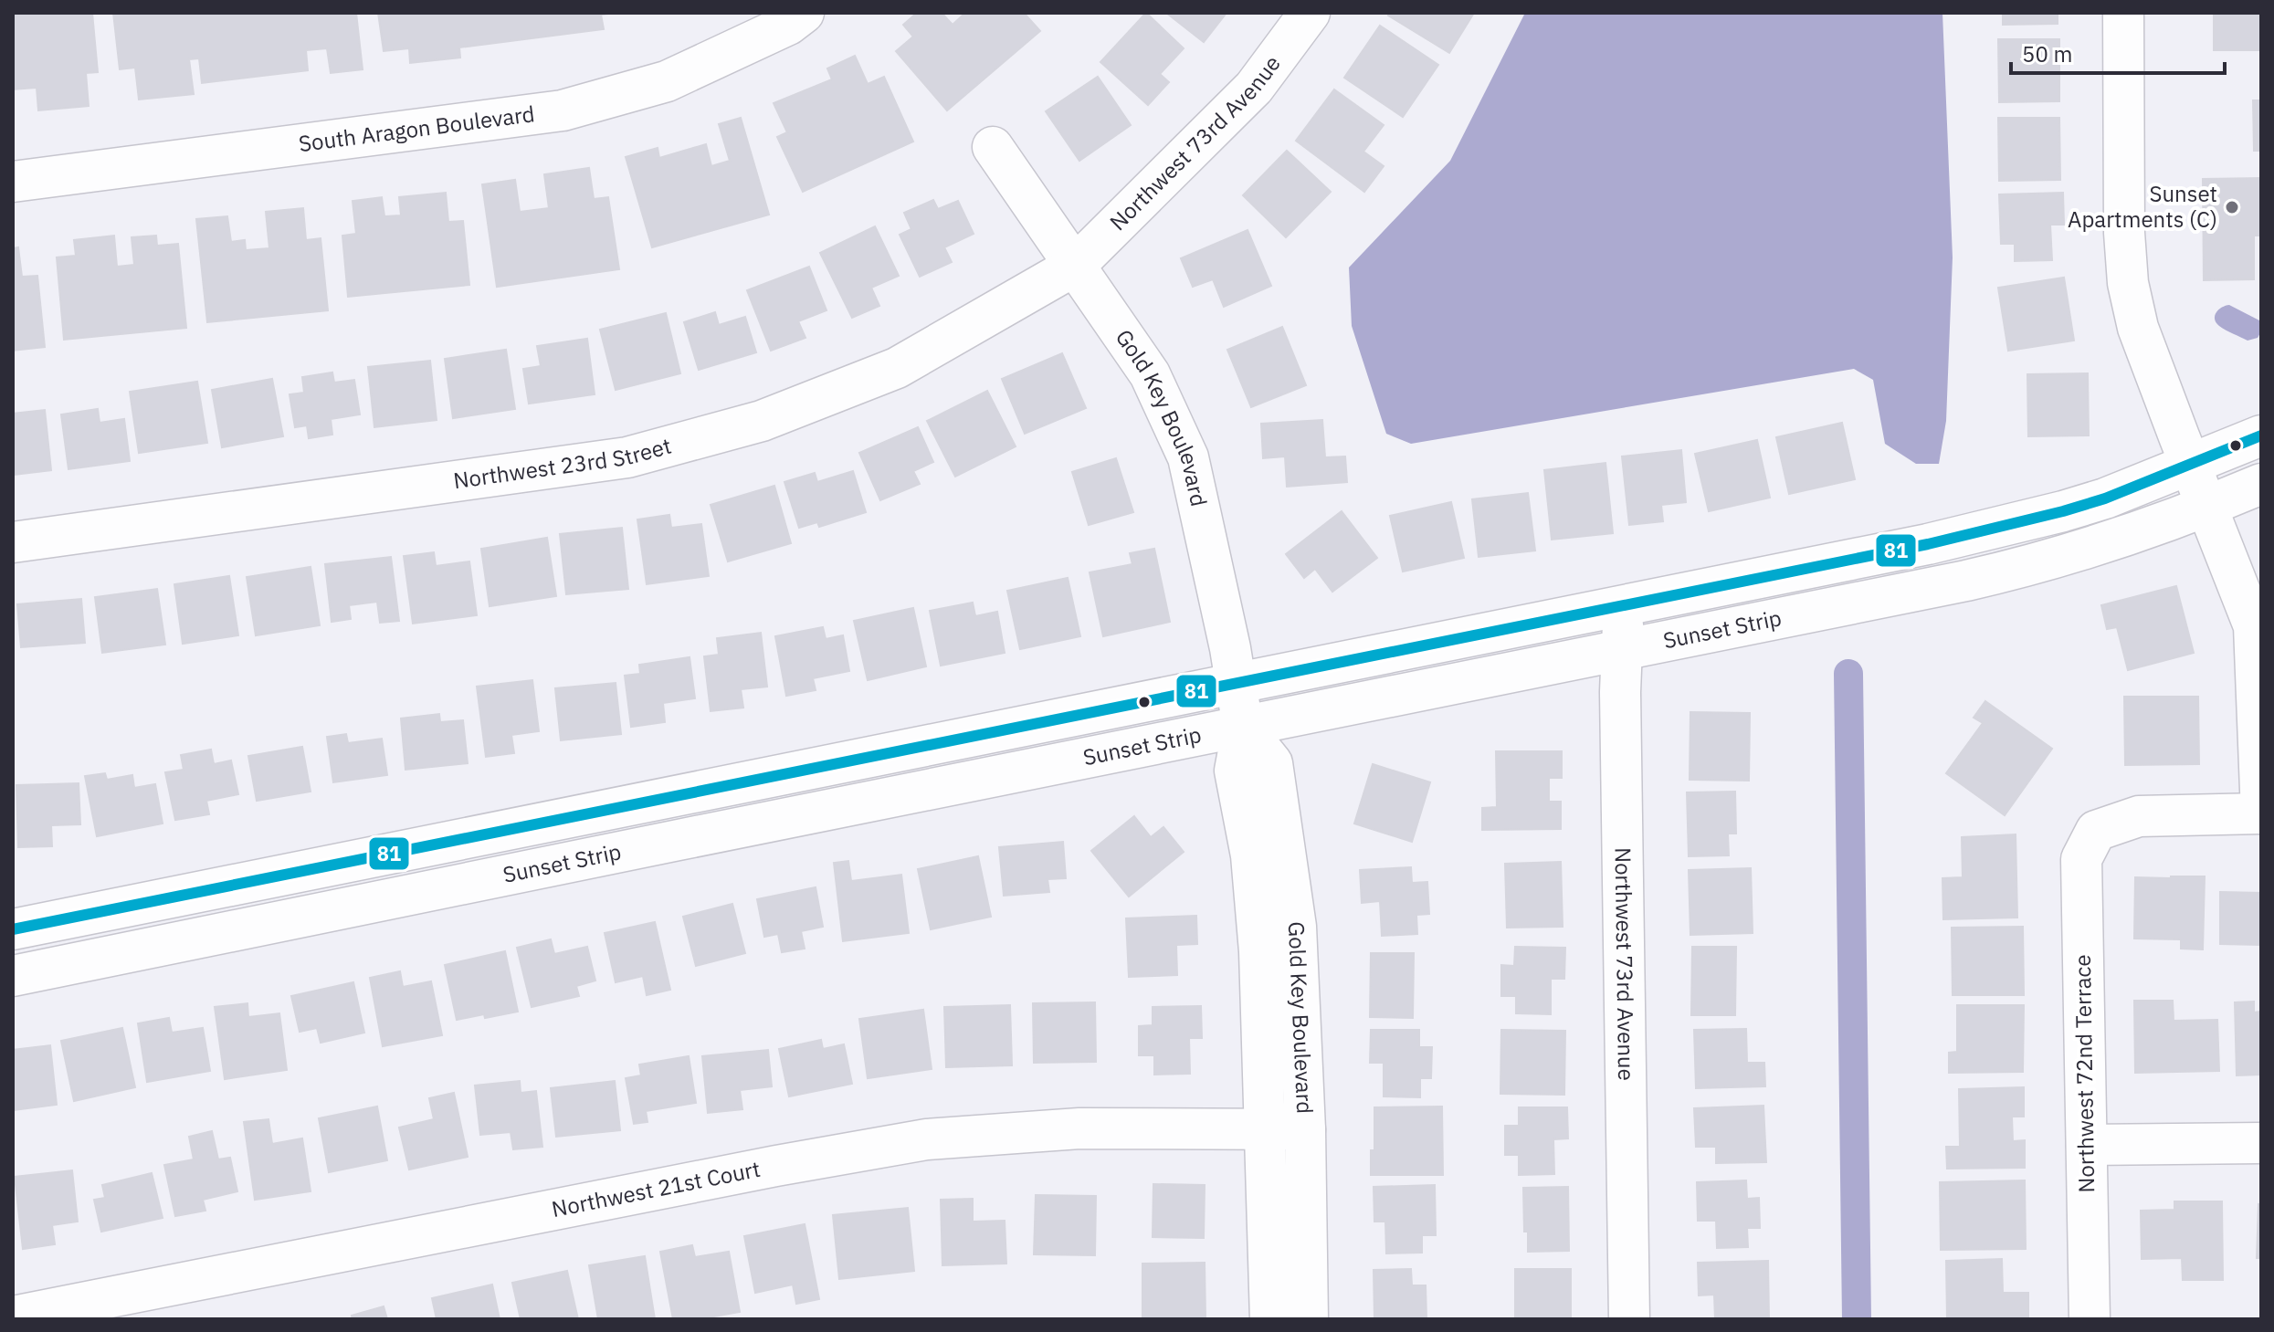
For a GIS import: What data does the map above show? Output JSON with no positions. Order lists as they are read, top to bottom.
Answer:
{
  "streets": {
    "street": [
      "South Aragon Boulevard",
      "Northwest 73rd Avenue",
      "Gold Key Boulevard",
      "Northwest 23rd Street",
      "Sunset Strip",
      "Northwest 72nd Terrace",
      "Northwest 21st Court"
    ]
  },
  "crossings": [
    ["Northwest 73rd Avenue", "Gold Key Boulevard"],
    ["Northwest 73rd Avenue", "Northwest 23rd Street"],
    ["Northwest 73rd Avenue", "Sunset Strip"],
    ["Gold Key Boulevard", "Northwest 23rd Street"],
    ["Gold Key Boulevard", "Sunset Strip"],
    ["Gold Key Boulevard", "Northwest 21st Court"]
  ],
  "places": ["Sunset Apartments (C)"],
  "lines": ["transit line 81"],
  "scale_bar": "50 m"
}
